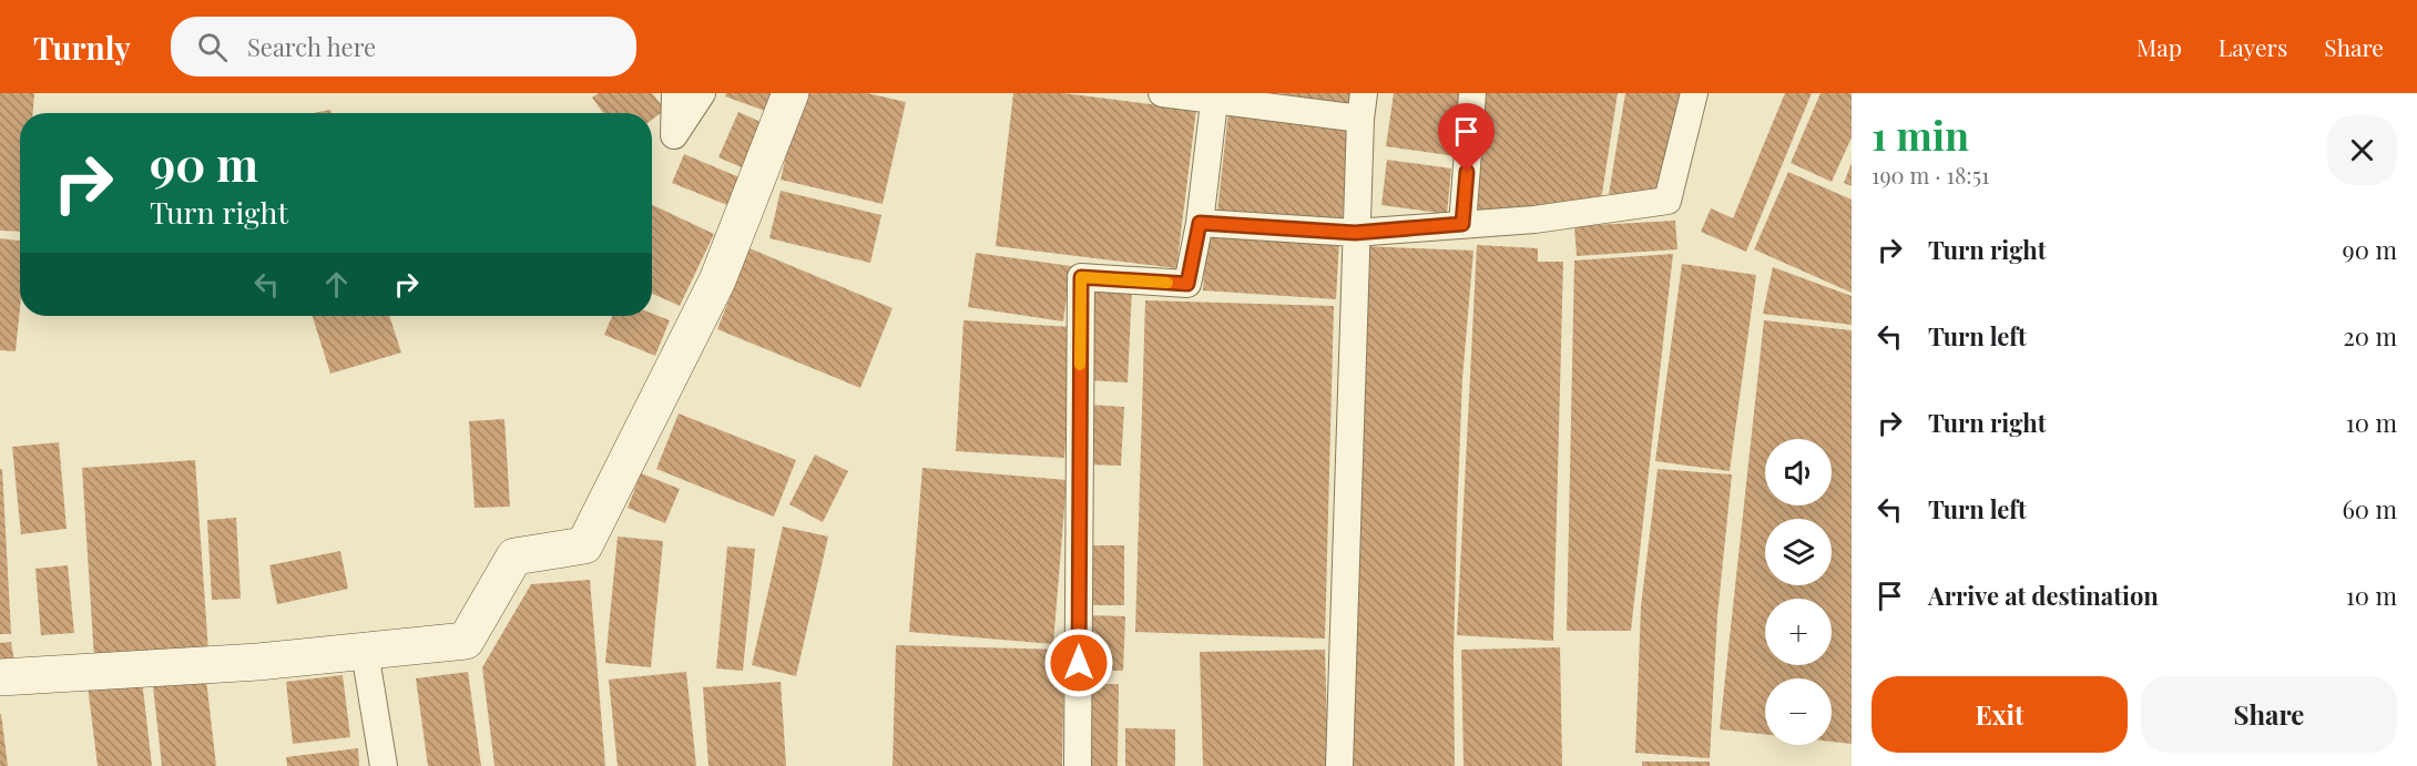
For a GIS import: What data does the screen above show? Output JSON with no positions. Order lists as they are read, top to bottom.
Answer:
{
  "page": {
    "header": "Turnly",
    "search": "Search here",
    "nav": ["Map", "Layers", "Share"],
    "heading": ["1 min", "190 m · 18:51"],
    "turn": ["90 m", "Turn right"],
    "list": [
      {
        "name": "Turn right",
        "value": "90 m"
      },
      {
        "name": "Turn left",
        "value": "20 m"
      },
      {
        "name": "Turn right",
        "value": "10 m"
      },
      {
        "name": "Turn left",
        "value": "60 m"
      },
      {
        "name": "Arrive at destination",
        "value": "10 m"
      }
    ],
    "map_buttons": ["+", "−"],
    "buttons": ["Exit", "Share"]
  }
}
